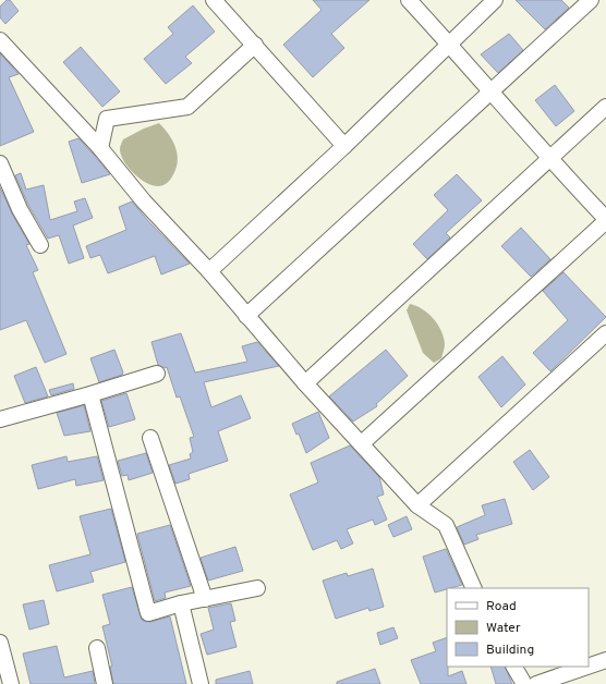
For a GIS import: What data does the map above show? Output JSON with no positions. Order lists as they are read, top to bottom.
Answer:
{
  "legend": ["Road", "Water", "Building"]
}
